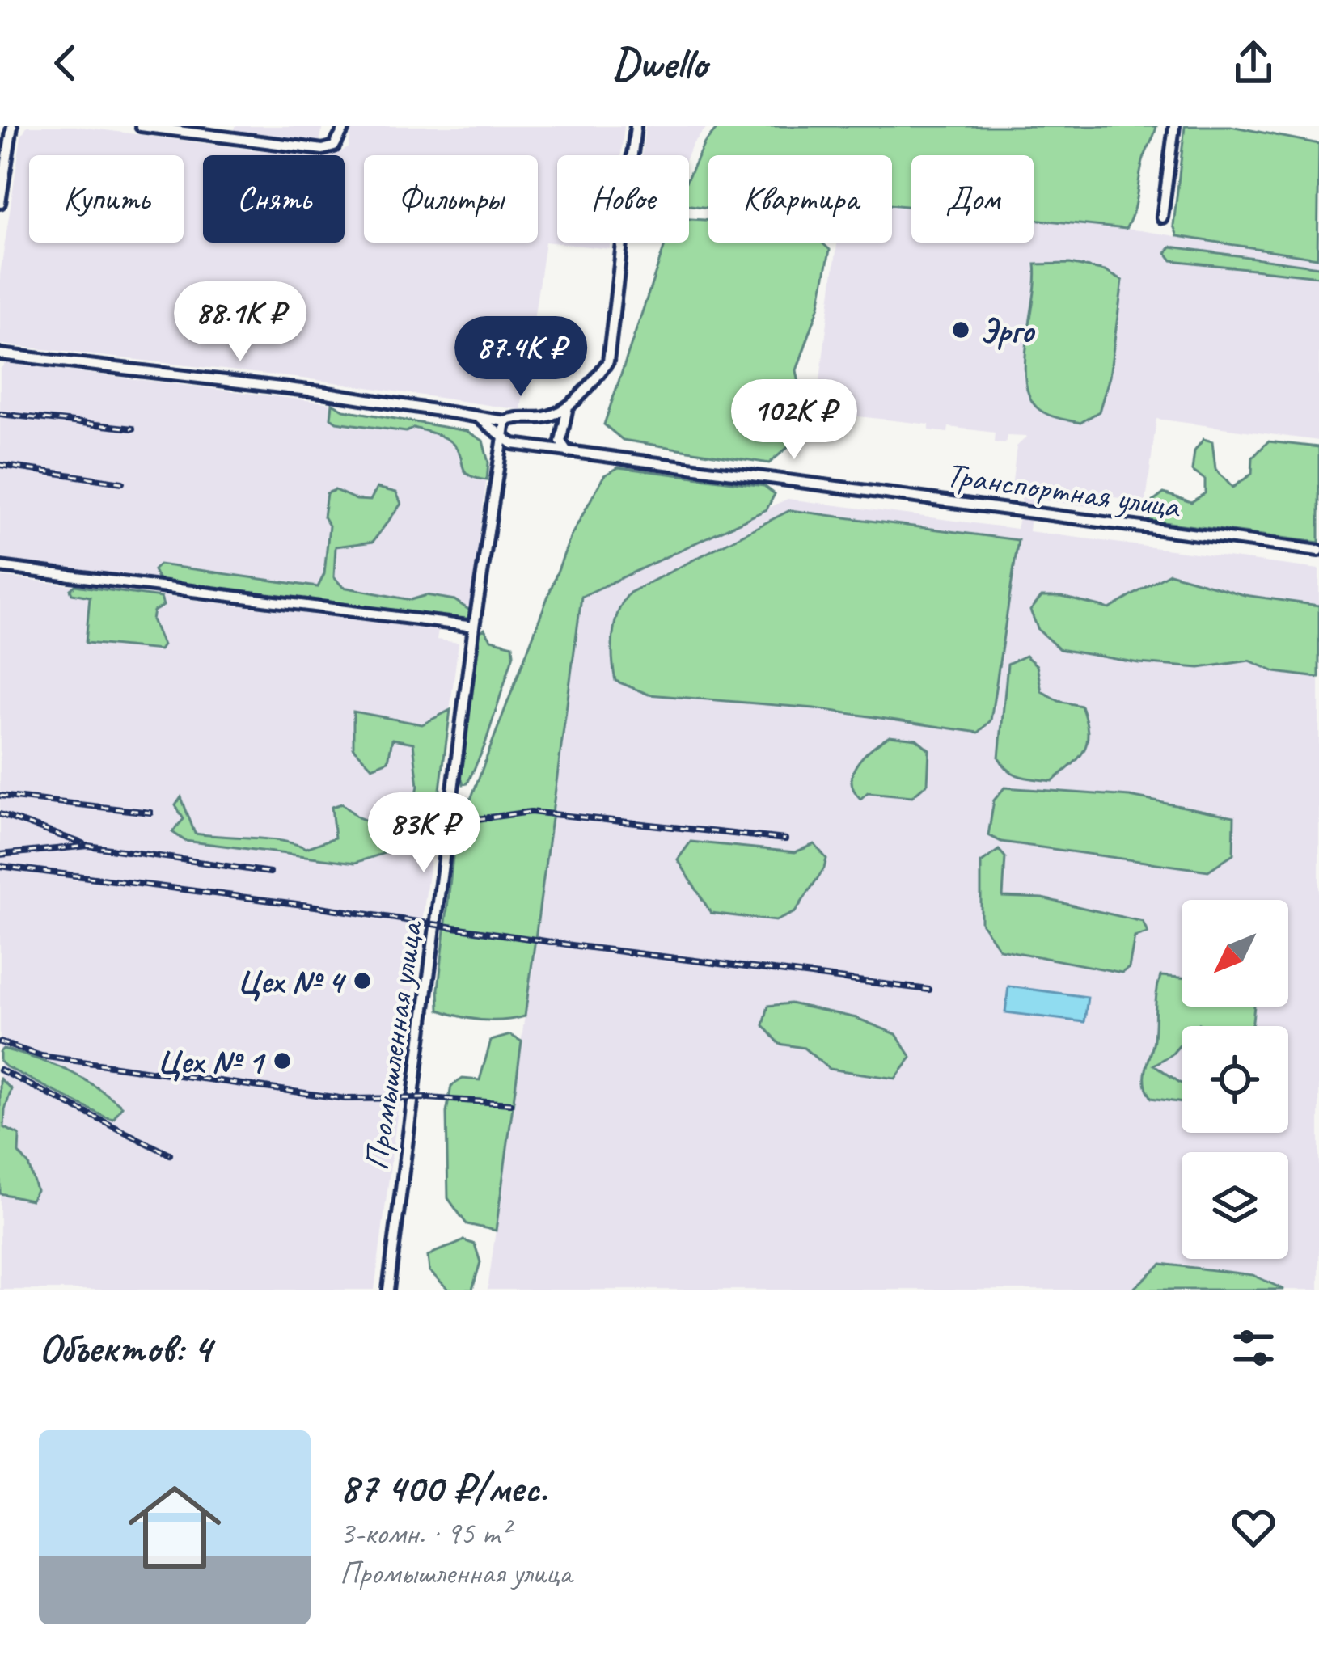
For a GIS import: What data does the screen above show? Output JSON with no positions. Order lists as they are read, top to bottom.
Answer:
{
  "streets": {
    "street": ["Транспортная улица", "Промышленная улица"]
  },
  "places": ["Эрго", "Цех № 4", "Цех № 1"],
  "north": "bottom left",
  "page": {
    "header": "Dwello",
    "chip": [
      "Купить",
      "Снять",
      "Фильтры",
      "Новое",
      "Квартира",
      "Дом"
    ],
    "price": [
      "88.1K ₽",
      "87.4K ₽",
      "102K ₽",
      "83K ₽"
    ],
    "heading": "Объектов: 4",
    "list": [
      {
        "name": "87 400 ₽/мес.",
        "note": "3-комн. · 95 m² · Промышленная улица"
      }
    ]
  }
}
